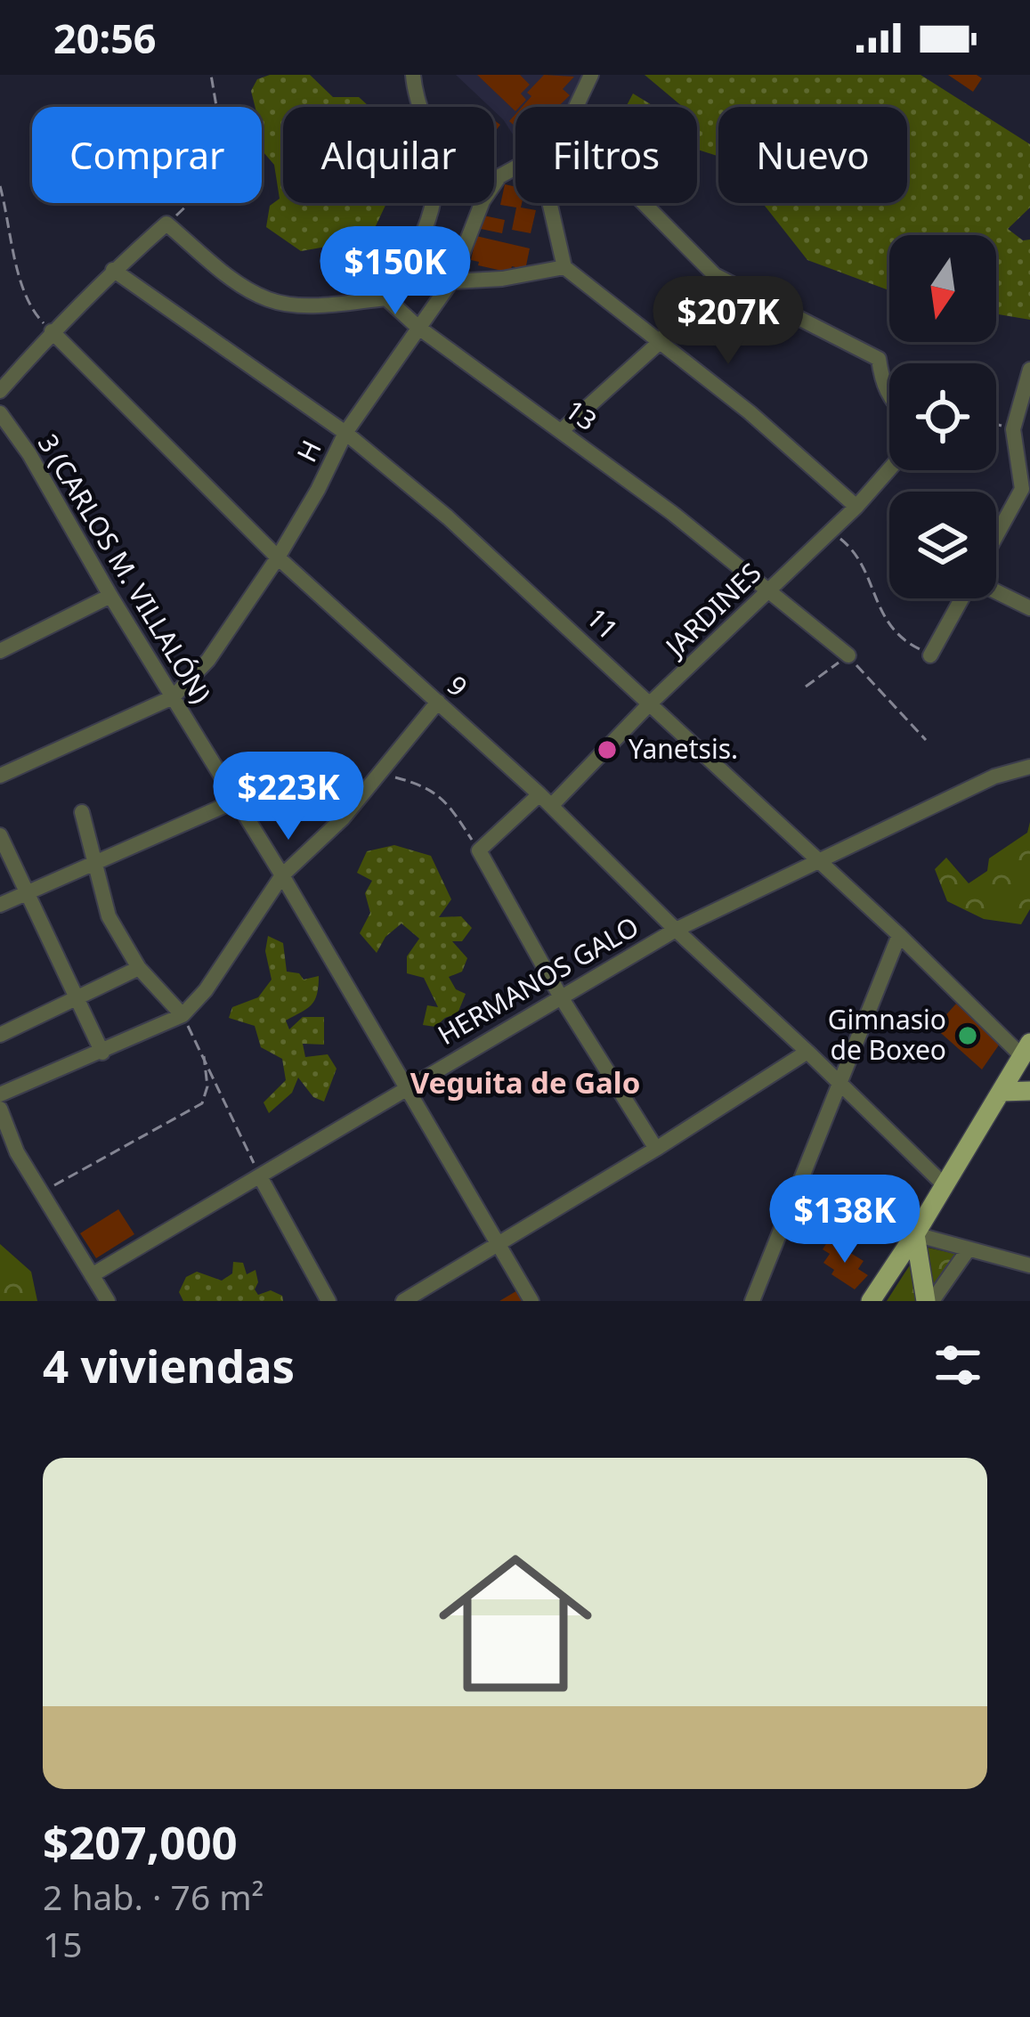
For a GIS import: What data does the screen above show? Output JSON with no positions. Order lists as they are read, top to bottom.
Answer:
{
  "streets": {
    "street": [
      "13",
      "H",
      "3 (CARLOS M. VILLALÓN)",
      "JARDINES",
      "11",
      "9",
      "HERMANOS GALO"
    ]
  },
  "crossings": [
    ["13", "H"],
    ["13", "JARDINES"],
    ["H", "3 (CARLOS M. VILLALÓN)"],
    ["H", "11"],
    ["H", "9"],
    ["3 (CARLOS M. VILLALÓN)", "HERMANOS GALO"],
    ["JARDINES", "11"],
    ["JARDINES", "9"],
    ["11", "HERMANOS GALO"],
    ["9", "HERMANOS GALO"]
  ],
  "districts": ["Veguita de Galo"],
  "places": ["Yanetsis.", "Gimnasio de Boxeo"],
  "north": "bottom",
  "page": {
    "status": "20:56",
    "chip": [
      "Comprar",
      "Alquilar",
      "Filtros",
      "Nuevo"
    ],
    "price": [
      "$150K",
      "$207K",
      "$223K",
      "$138K"
    ],
    "heading": "4 viviendas",
    "list": [
      {
        "name": "$207,000",
        "note": "2 hab. · 76 m² · 15"
      }
    ]
  }
}
